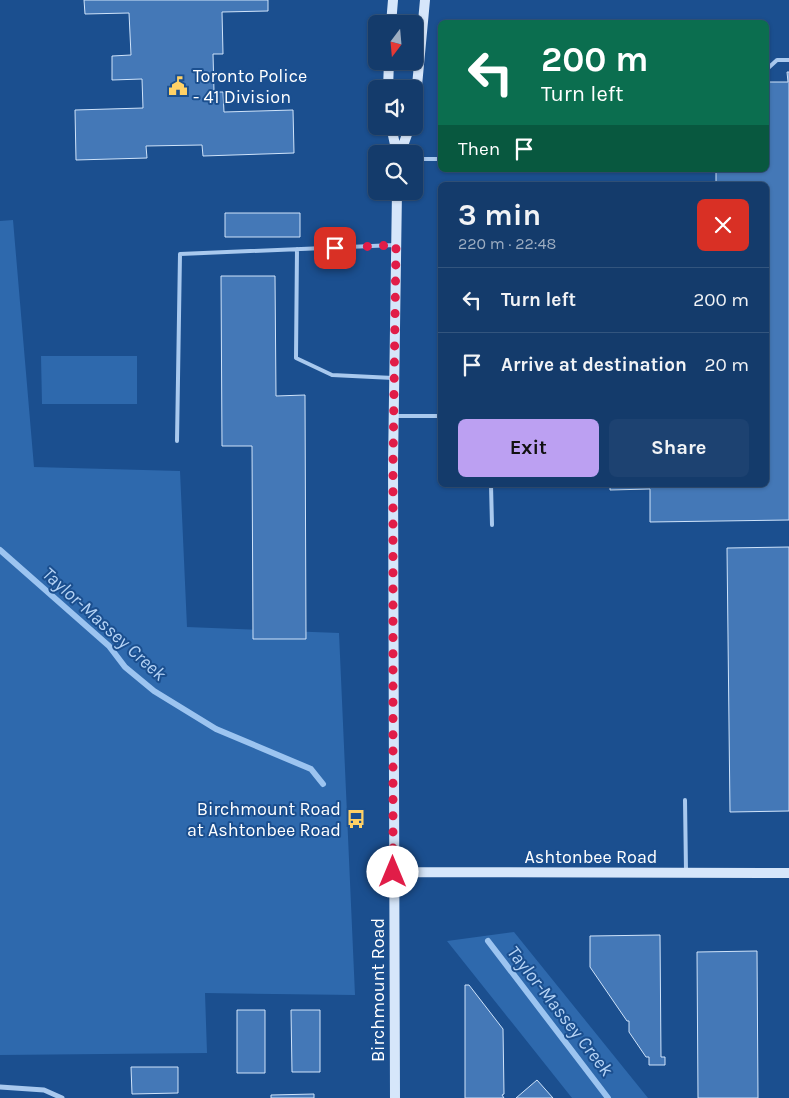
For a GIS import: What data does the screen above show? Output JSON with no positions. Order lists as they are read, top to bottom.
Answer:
{
  "streets": {
    "main road": ["Ashtonbee Road", "Birchmount Road"]
  },
  "crossings": [
    ["Ashtonbee Road", "Birchmount Road"]
  ],
  "water": ["Taylor-Massey Creek"],
  "places": {
    "public building": ["Toronto Police - 41 Division"],
    "bus stop": ["Birchmount Road at Ashtonbee Road"]
  },
  "north": "bottom",
  "page": {
    "turn": ["200 m", "Turn left"],
    "then": "Then",
    "heading": ["3 min", "220 m · 22:48"],
    "list": [
      {
        "name": "Turn left",
        "value": "200 m"
      },
      {
        "name": "Arrive at destination",
        "value": "20 m"
      }
    ],
    "buttons": ["Exit", "Share"]
  }
}
